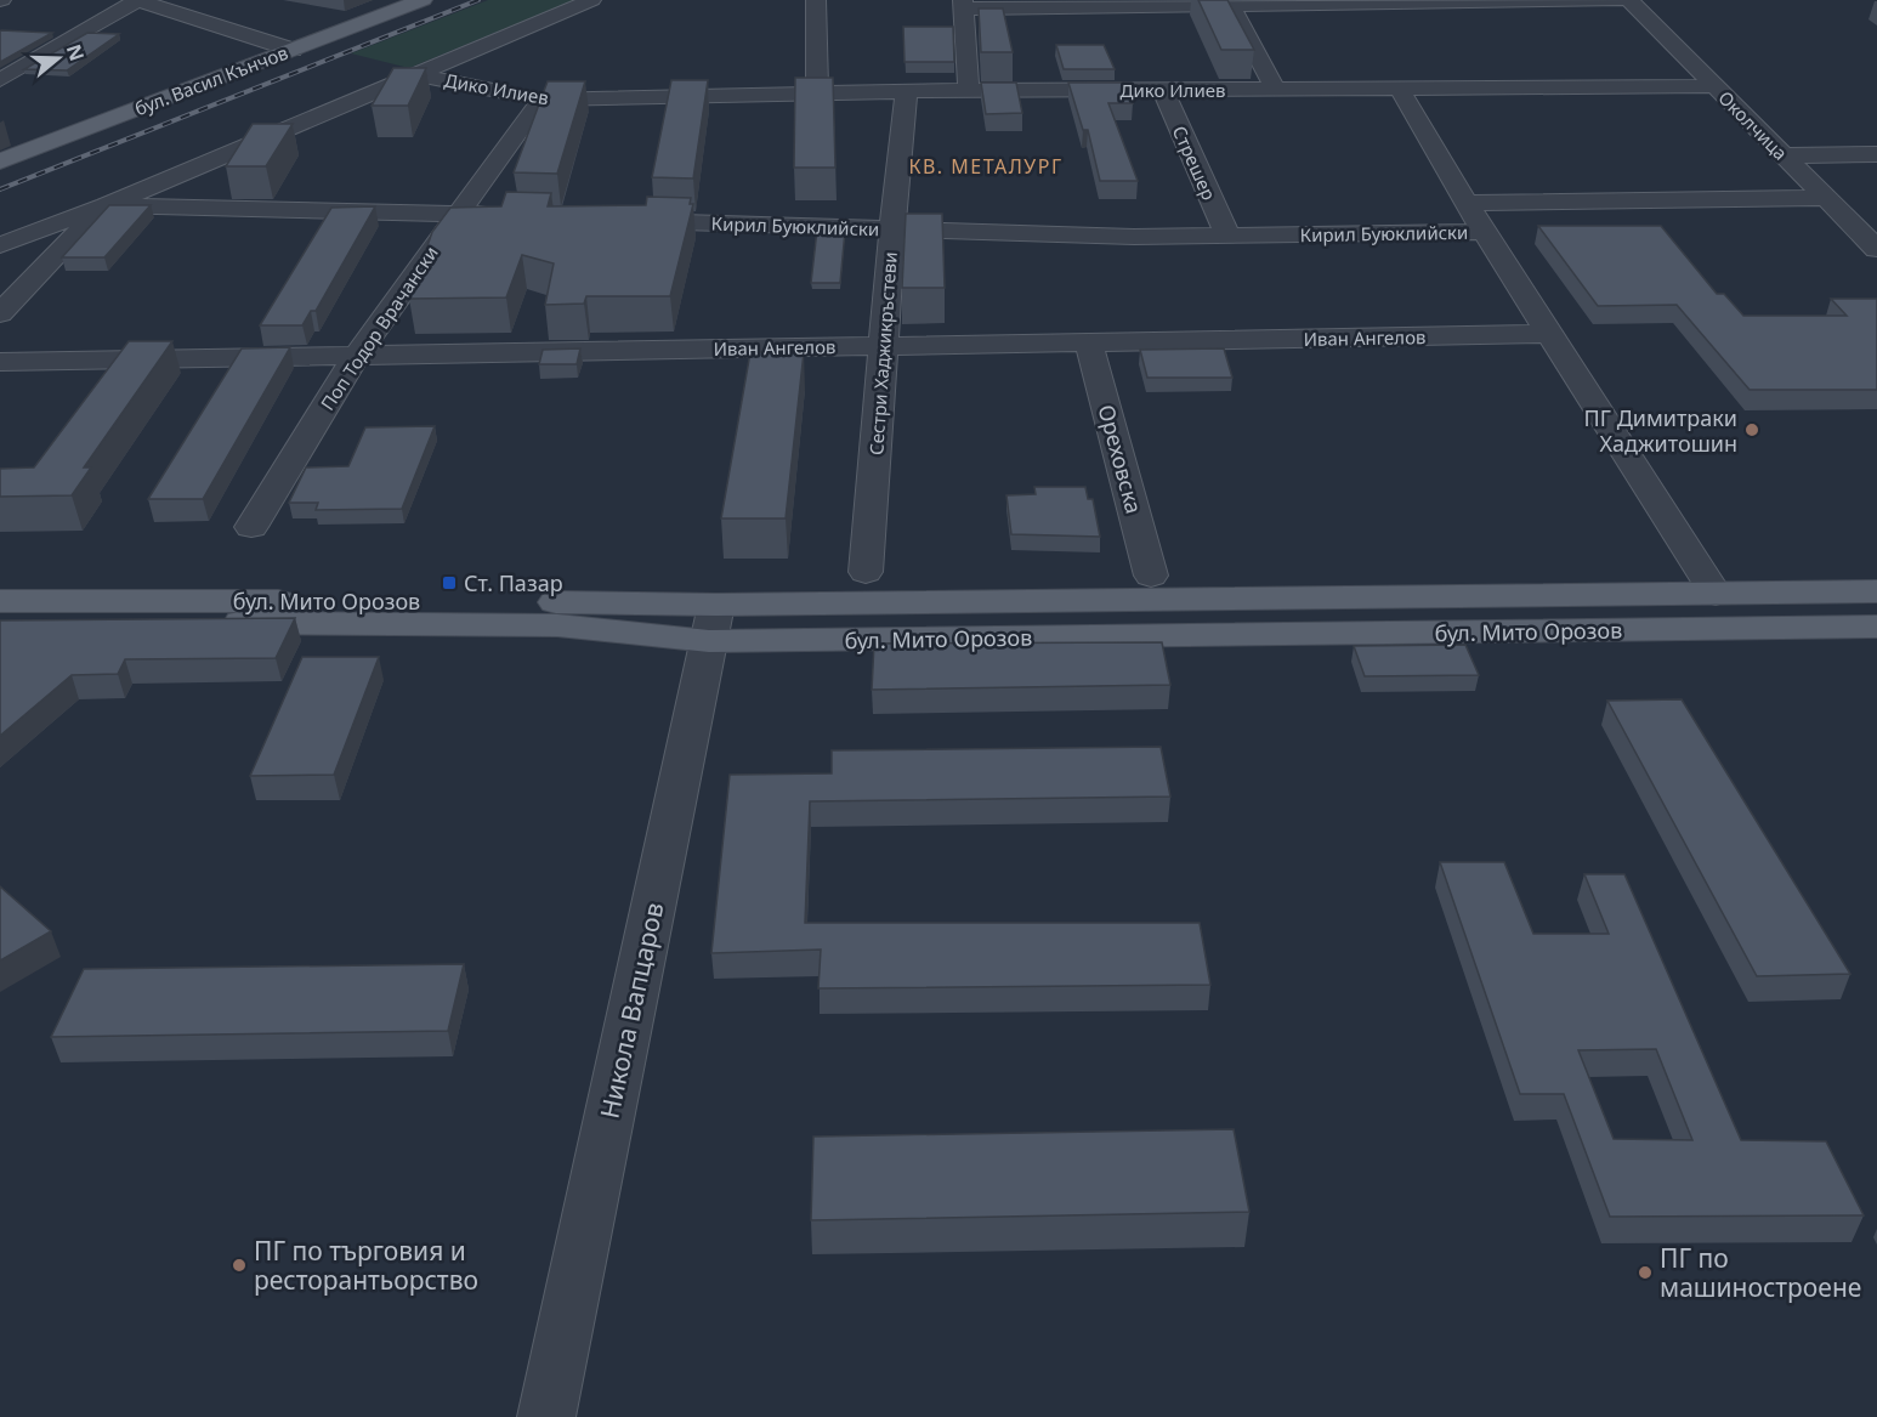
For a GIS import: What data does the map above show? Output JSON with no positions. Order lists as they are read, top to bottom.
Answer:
{
  "streets": {
    "main road": ["бул. Васил Кънчов", "бул. Мито Орозов"],
    "street": [
      "Дико Илиев",
      "Околчица",
      "Стрешер",
      "Кирил Буюклийски",
      "Поп Тодор Врачански",
      "Иван Ангелов",
      "Сестри Хаджикръстеви",
      "Ореховска",
      "Никола Вапцаров"
    ]
  },
  "crossings": [
    ["Дико Илиев", "Околчица"],
    ["Дико Илиев", "Стрешер"],
    ["Дико Илиев", "Поп Тодор Врачански"],
    ["Дико Илиев", "Сестри Хаджикръстеви"],
    ["Стрешер", "Кирил Буюклийски"],
    ["Кирил Буюклийски", "Сестри Хаджикръстеви"],
    ["Поп Тодор Врачански", "Иван Ангелов"],
    ["Иван Ангелов", "Сестри Хаджикръстеви"],
    ["Иван Ангелов", "Ореховска"],
    ["бул. Мито Орозов", "Никола Вапцаров"]
  ],
  "districts": ["КВ. МЕТАЛУРГ"],
  "places": {
    "other": ["ПГ Димитраки Хаджитошин", "ПГ по търговия и ресторантьорство", "ПГ по машиностроене"],
    "transit": ["Ст. Пазар"]
  },
  "north": "right"
}
